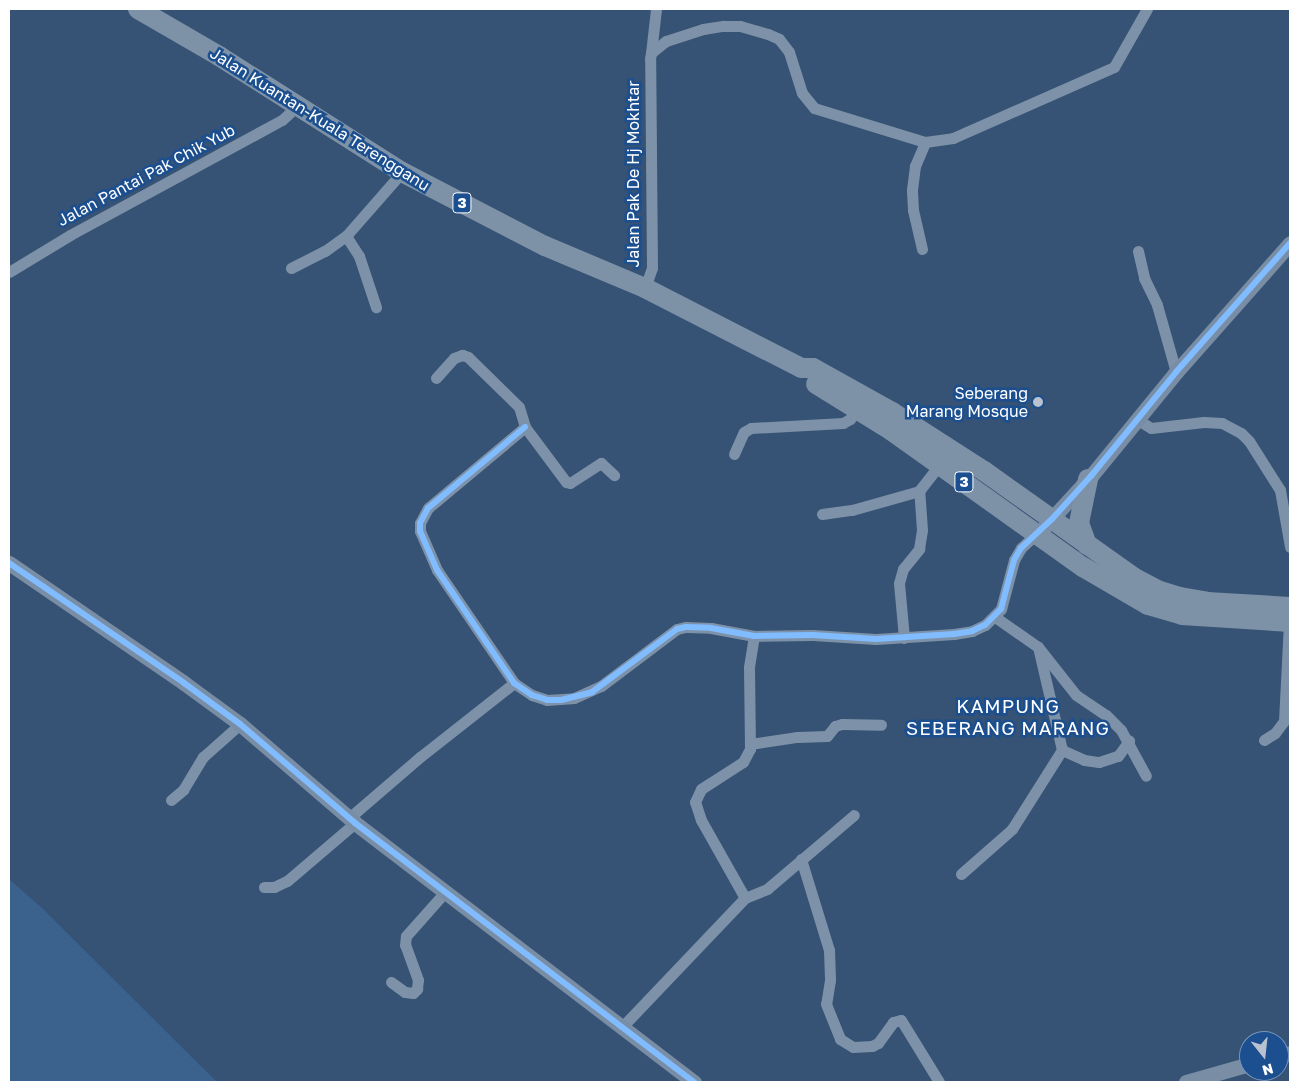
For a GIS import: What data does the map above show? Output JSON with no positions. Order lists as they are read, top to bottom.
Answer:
{
  "streets": {
    "highway": ["Jalan Kuantan-Kuala Terengganu", "3"],
    "street": ["Jalan Pak De Hj Mokhtar", "Jalan Pantai Pak Chik Yub"]
  },
  "crossings": [
    ["Jalan Kuantan-Kuala Terengganu", "Jalan Pak De Hj Mokhtar"],
    ["Jalan Kuantan-Kuala Terengganu", "Jalan Pantai Pak Chik Yub"]
  ],
  "districts": ["KAMPUNG SEBERANG MARANG"],
  "places": ["Seberang Marang Mosque"],
  "north": "bottom"
}
